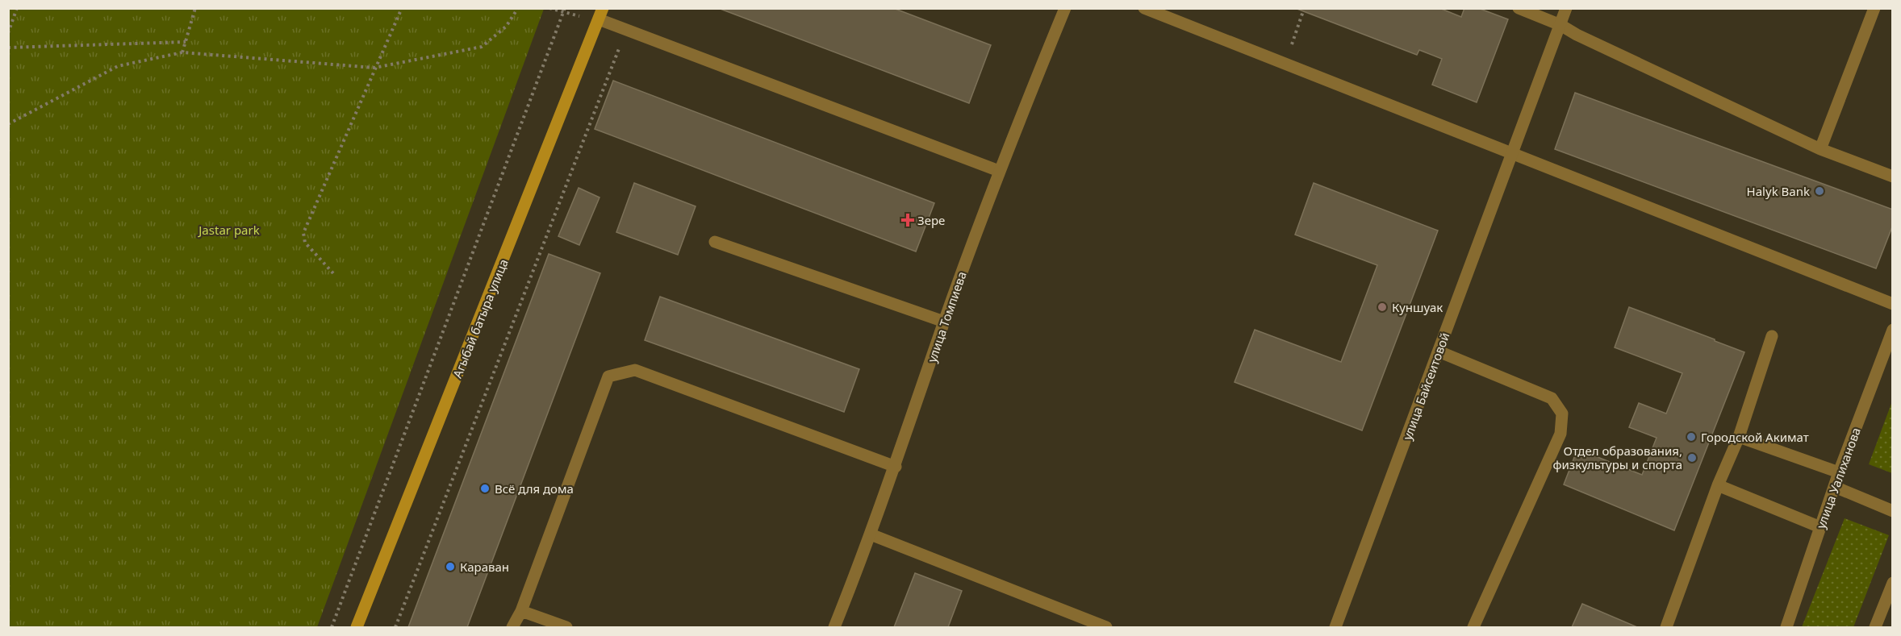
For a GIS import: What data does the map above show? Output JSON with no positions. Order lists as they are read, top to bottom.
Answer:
{
  "streets": {
    "main road": ["Агыбай батыра улица"],
    "street": ["улица Томпиева", "улица Байсеитовой", "улица Уалиханова"]
  },
  "parks": ["Jastar park"],
  "places": {
    "other": [
      "Halyk Bank",
      "Куншуак",
      "Городской Акимат",
      "Отдел образования, физкультуры и спорта",
      "Всё для дома",
      "Караван"
    ],
    "health": ["Зере"]
  }
}
